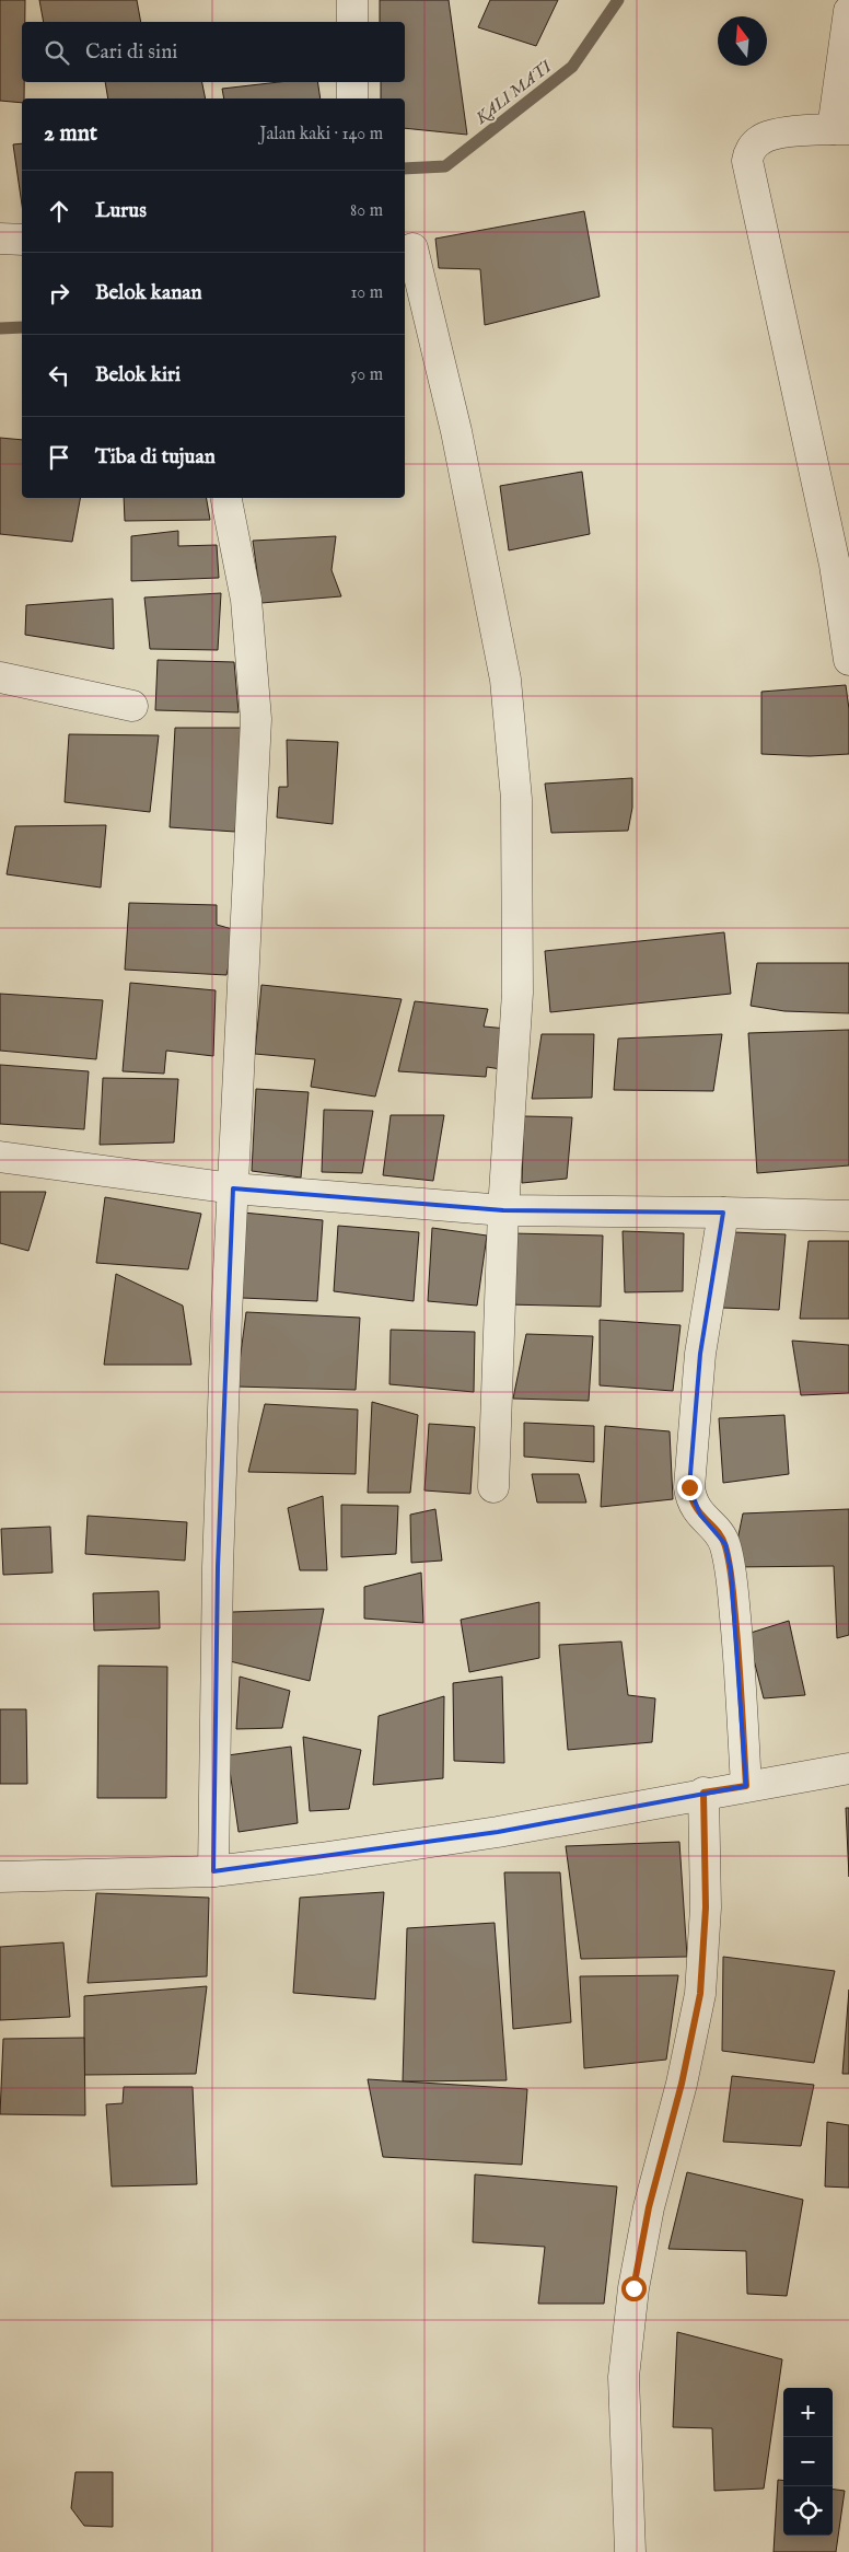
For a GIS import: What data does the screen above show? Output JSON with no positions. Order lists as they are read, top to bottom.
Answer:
{
  "water": ["KALI MATI"],
  "north": "top",
  "page": {
    "search": "Cari di sini",
    "heading": ["2 mnt", "Jalan kaki · 140 m"],
    "list": [
      ["Lurus", "80 m"],
      ["Belok kanan", "10 m"],
      ["Belok kiri", "50 m"],
      "Tiba di tujuan"
    ],
    "map_buttons": ["+", "−"]
  }
}
